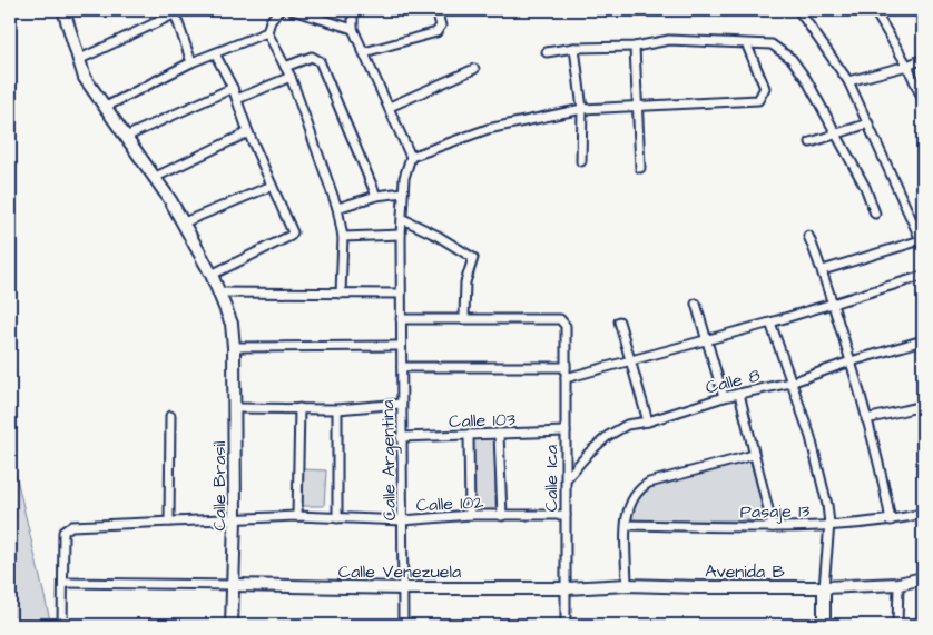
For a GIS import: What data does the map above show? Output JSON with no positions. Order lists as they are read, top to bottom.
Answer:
{
  "streets": {
    "main road": ["Calle Brasil", "Calle Venezuela", "Avenida B"],
    "street": [
      "Calle 8",
      "Calle 103",
      "Calle Argentina",
      "Calle Ica",
      "Calle 102",
      "Pasaje 13"
    ]
  },
  "crossings": [
    ["Calle 8", "Calle Ica"],
    ["Calle 103", "Calle Argentina"],
    ["Calle 103", "Calle Ica"],
    ["Calle Argentina", "Calle 102"],
    ["Calle Argentina", "Calle Venezuela"],
    ["Calle Ica", "Calle 102"],
    ["Calle Ica", "Calle Venezuela"],
    ["Calle Ica", "Avenida B"],
    ["Calle Brasil", "Calle 102"],
    ["Calle Brasil", "Calle Venezuela"],
    ["Calle Venezuela", "Avenida B"]
  ]
}
